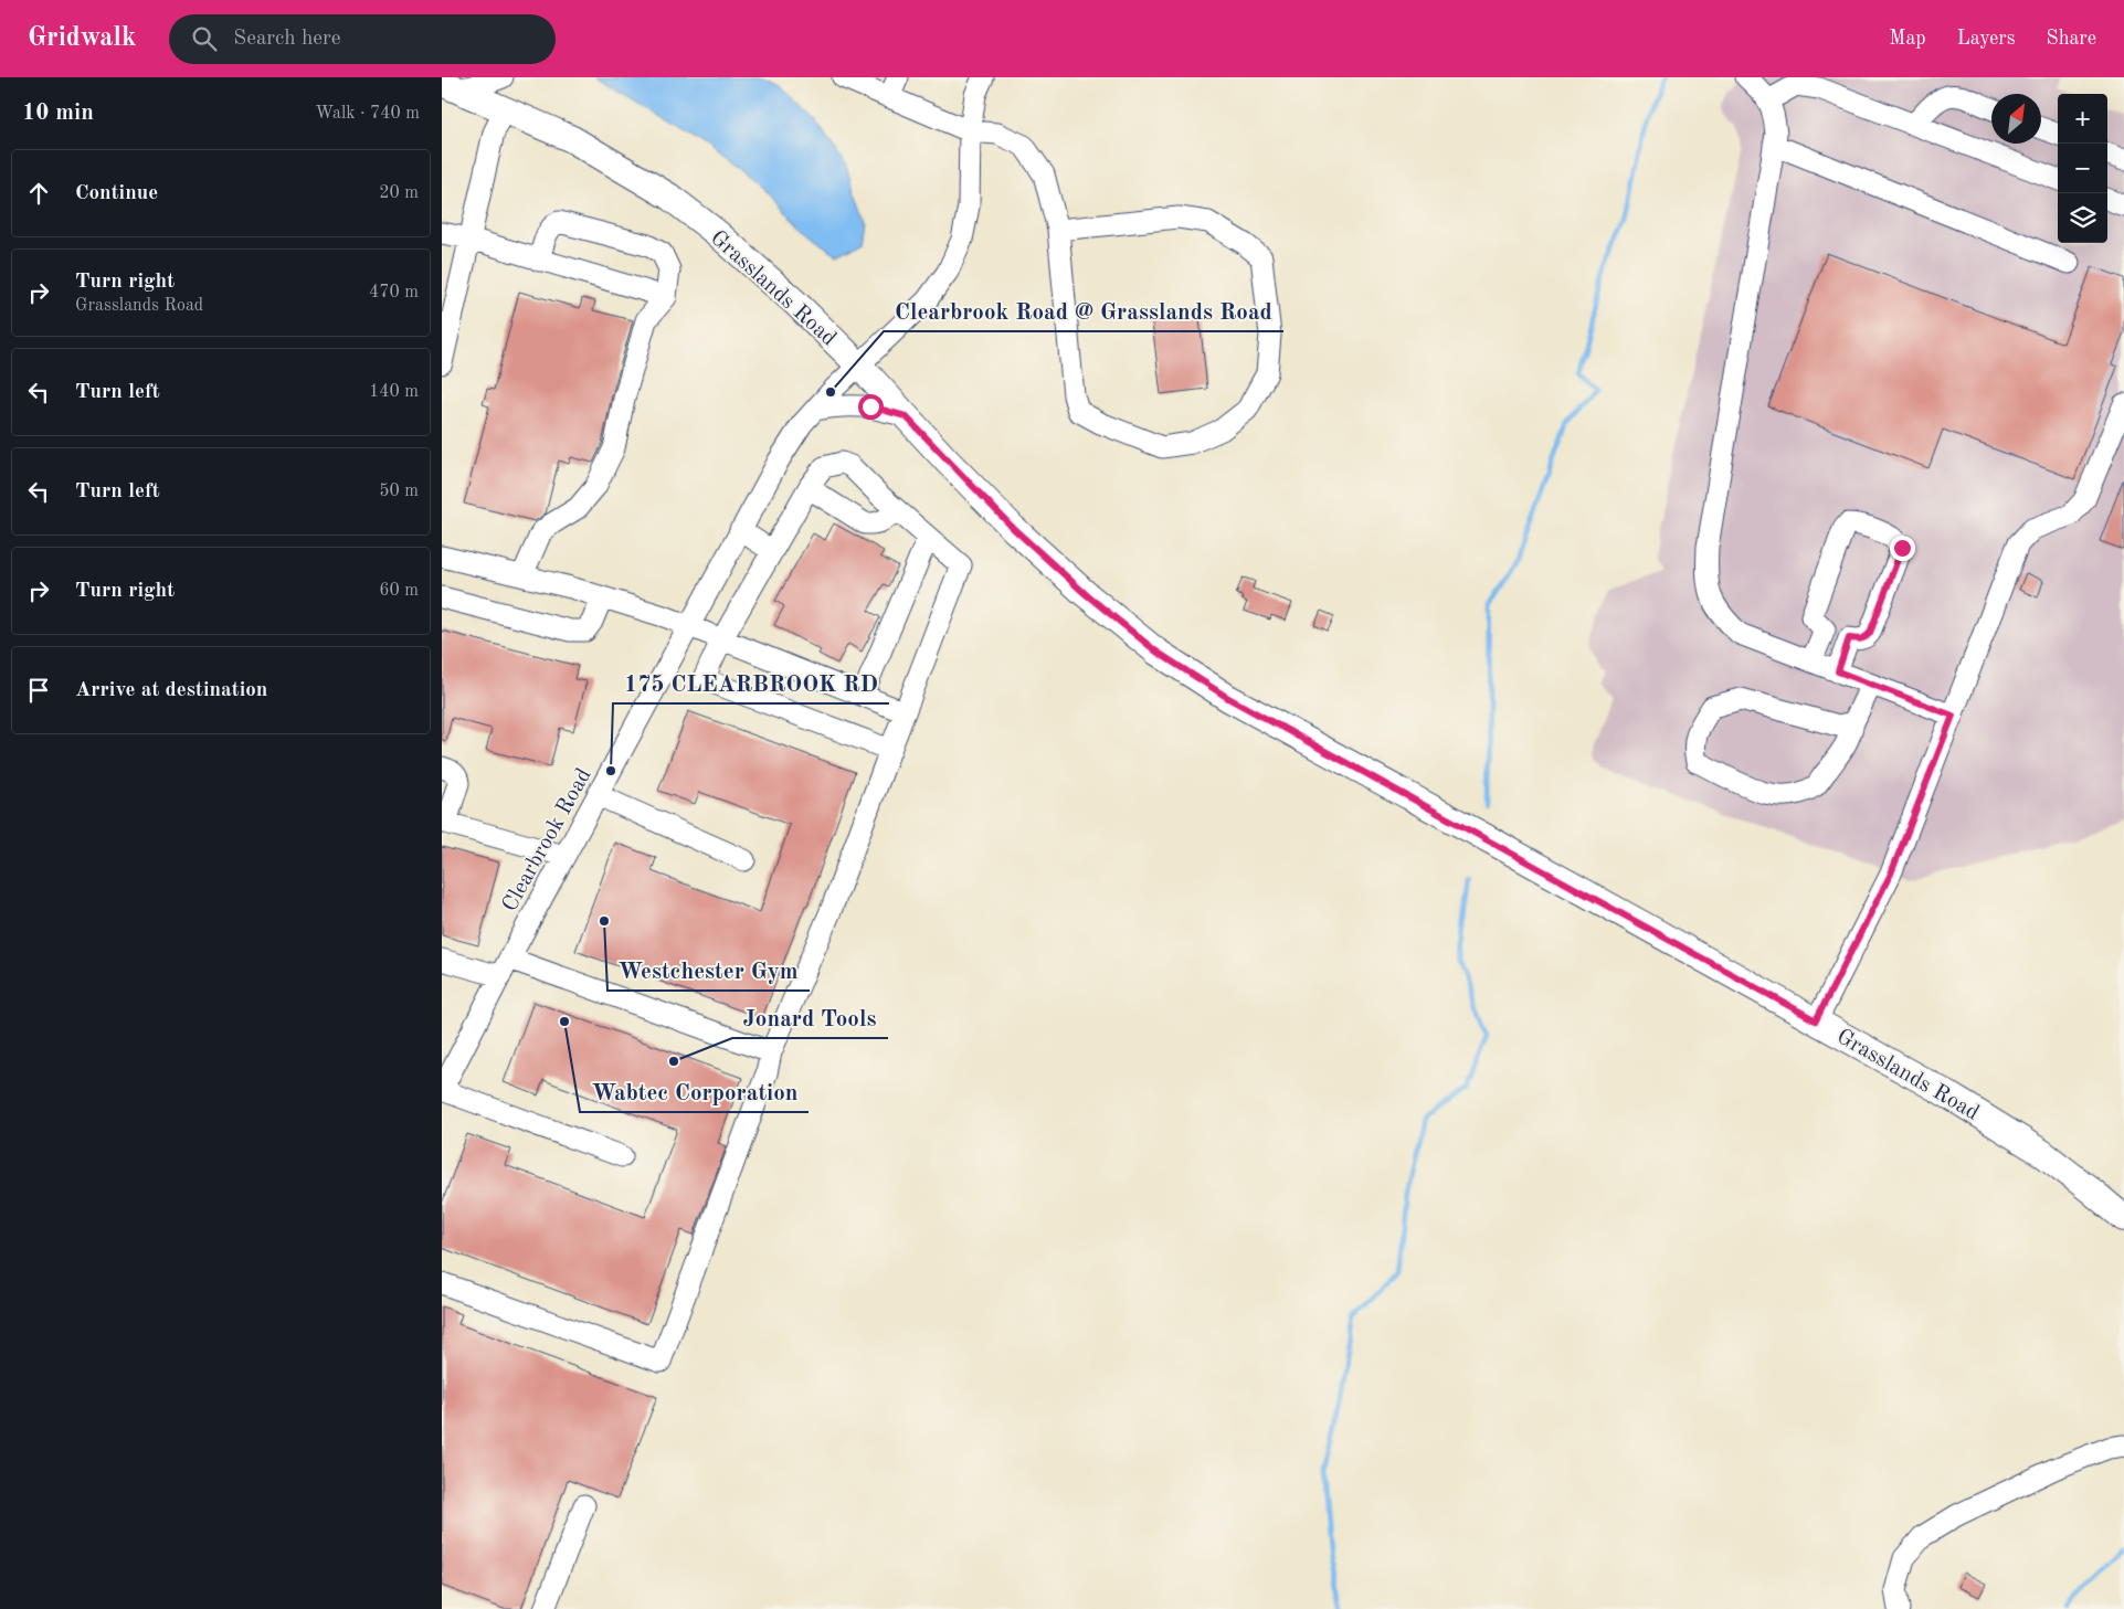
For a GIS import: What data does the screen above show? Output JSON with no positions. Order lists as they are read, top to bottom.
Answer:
{
  "streets": {
    "main road": ["Grasslands Road"],
    "street": ["Clearbrook Road"]
  },
  "crossings": [
    ["Grasslands Road", "Clearbrook Road"]
  ],
  "places": [
    "Clearbrook Road @ Grasslands Road",
    "175 CLEARBROOK RD",
    "Westchester Gym",
    "Wabtec Corporation",
    "Jonard Tools"
  ],
  "north": "top right",
  "page": {
    "header": "Gridwalk",
    "search": "Search here",
    "nav": ["Map", "Layers", "Share"],
    "heading": ["10 min", "Walk · 740 m"],
    "map_buttons": ["+", "−"],
    "list": [
      ["Continue", "20 m"],
      ["Turn right", "Grasslands Road", "470 m"],
      ["Turn left", "140 m"],
      ["Turn left", "50 m"],
      ["Turn right", "60 m"],
      "Arrive at destination"
    ]
  }
}
